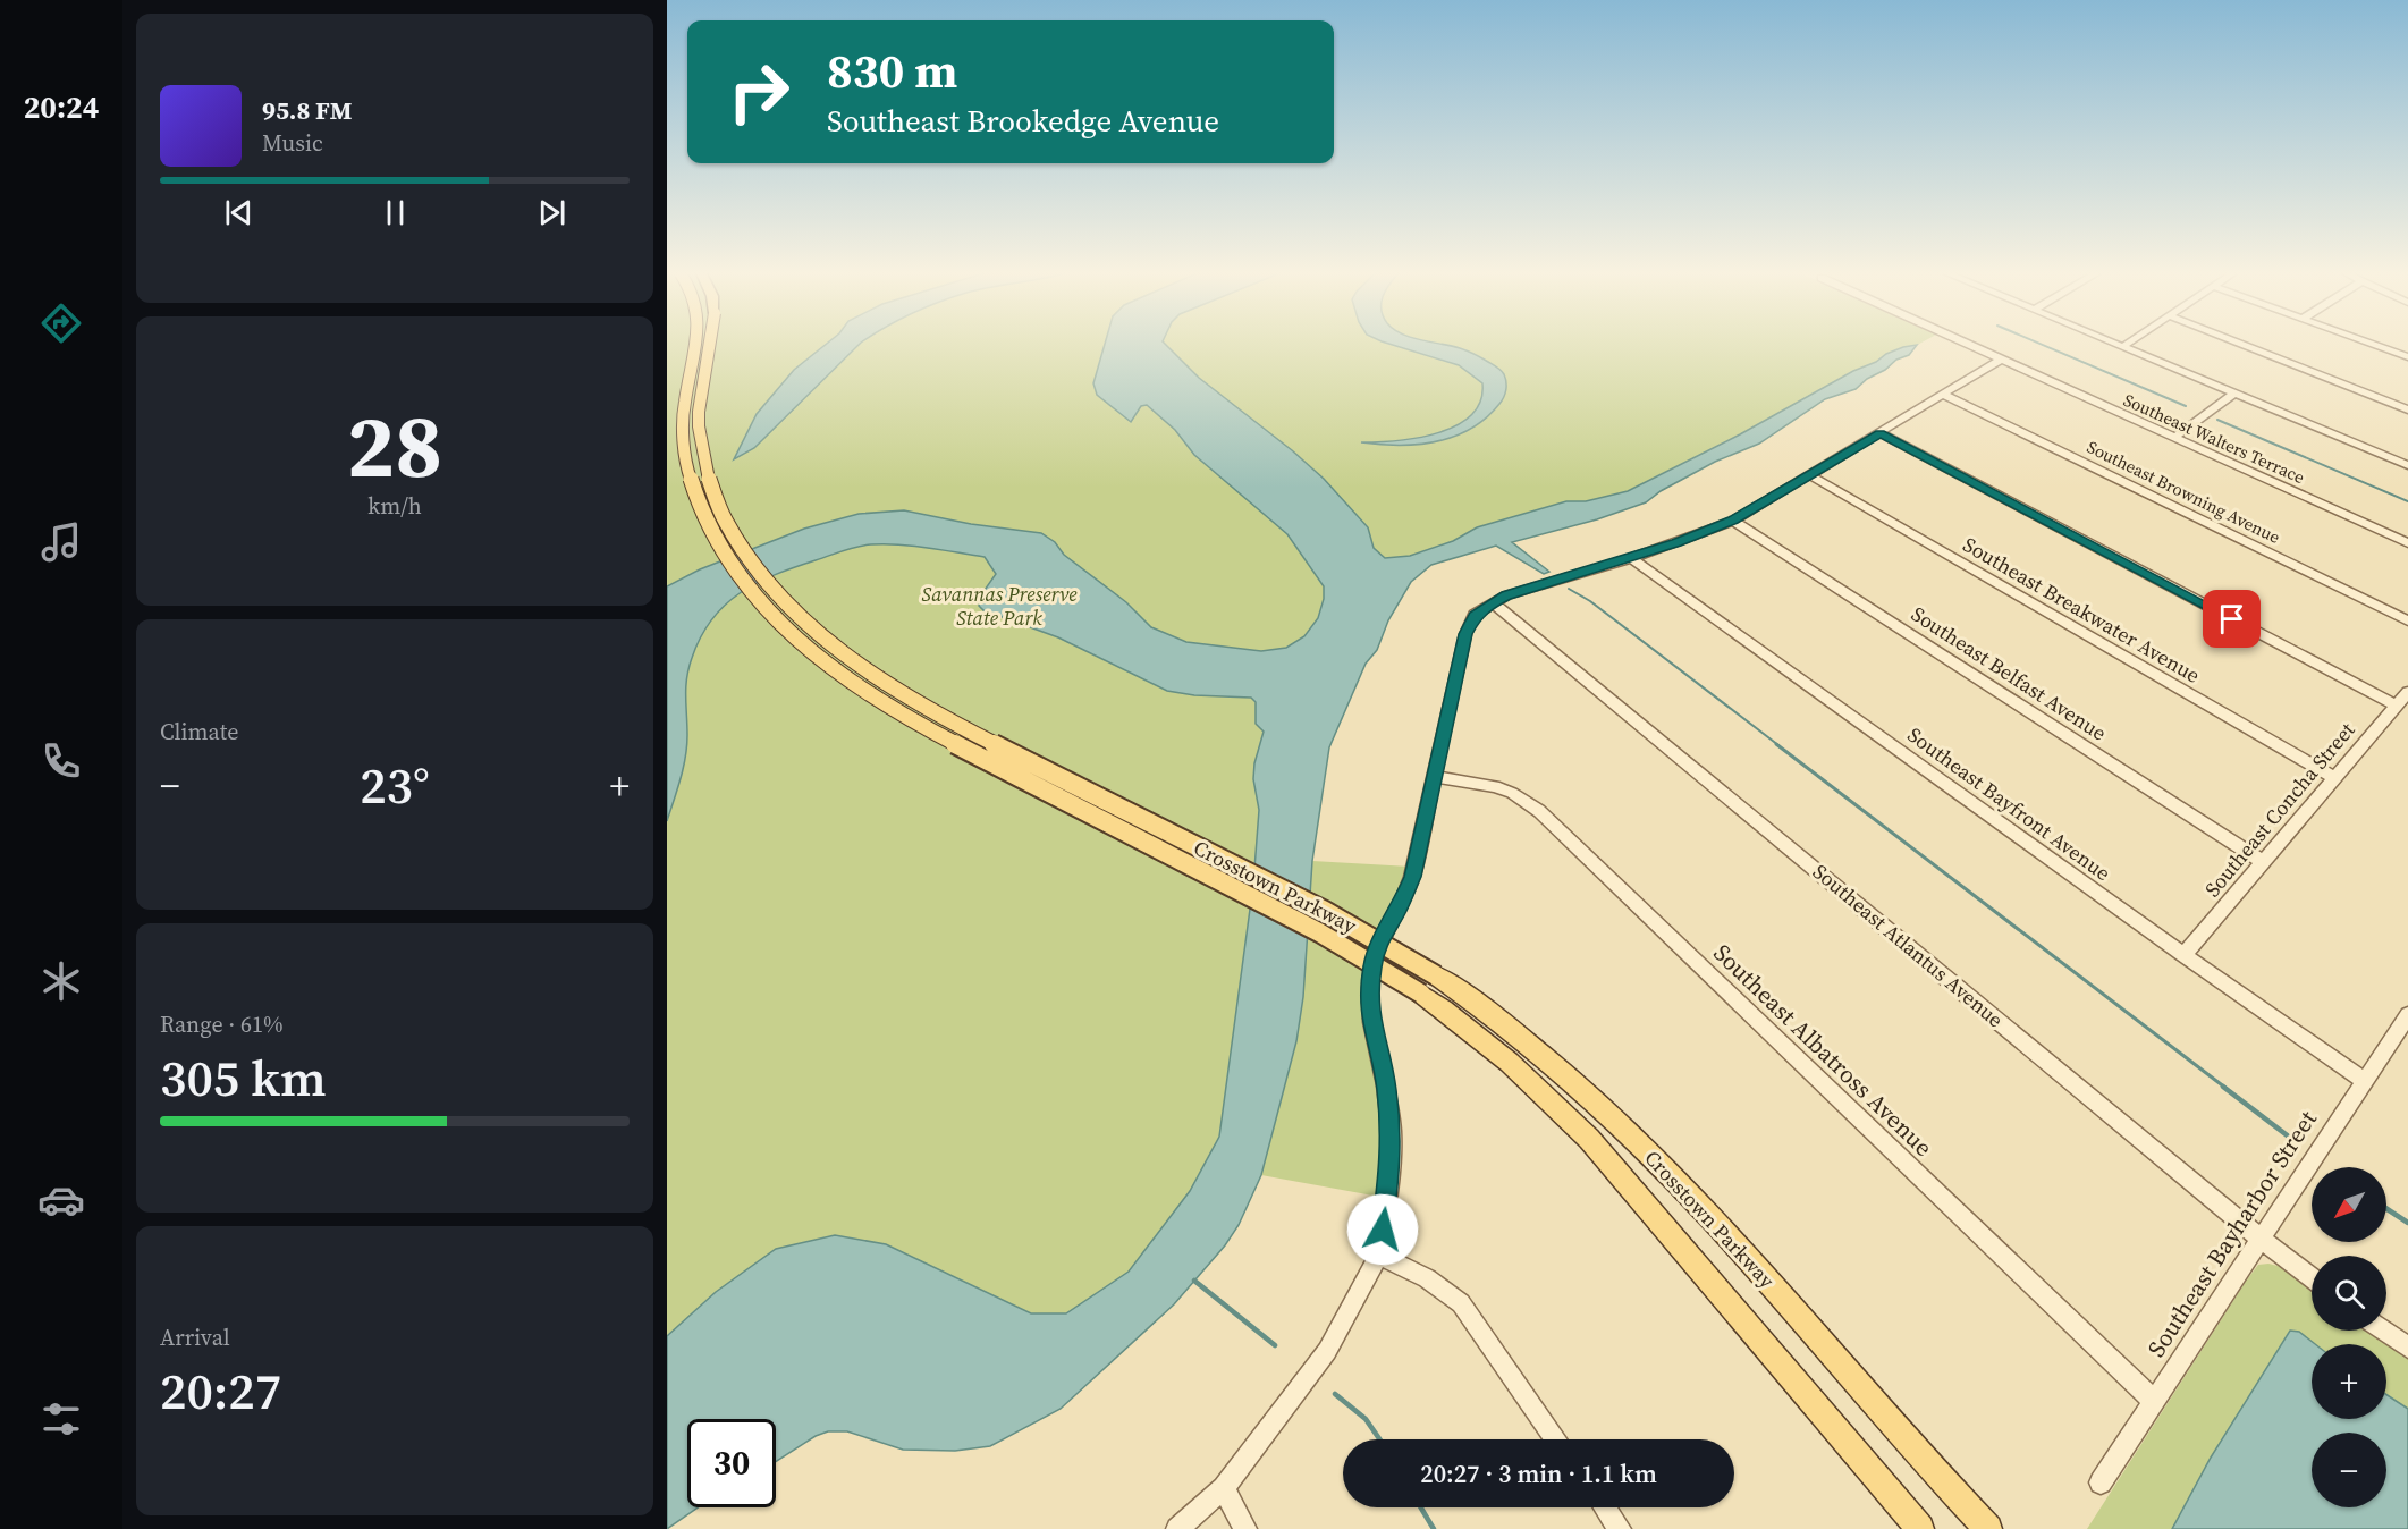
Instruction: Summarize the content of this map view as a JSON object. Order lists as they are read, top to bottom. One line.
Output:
{"streets":{"main road":["Crosstown Parkway"],"street":["Southeast Walters Terrace","Southeast Browning Avenue","Southeast Breakwater Avenue","Southeast Belfast Avenue","Southeast Bayfront Avenue","Southeast Concha Street","Southeast Atlantus Avenue","Southeast Albatross Avenue","Southeast Bayharbor Street"]},"crossings":[["Southeast Breakwater Avenue","Southeast Concha Street"],["Southeast Belfast Avenue","Southeast Concha Street"],["Southeast Bayfront Avenue","Southeast Concha Street"],["Southeast Bayfront Avenue","Southeast Bayharbor Street"],["Southeast Atlantus Avenue","Southeast Bayharbor Street"],["Southeast Albatross Avenue","Southeast Bayharbor Street"]],"parks":["Savannas Preserve State Park"],"north":"bottom left","page":{"tabs":"20:24","turn":["830 m","Southeast Brookedge Avenue"],"song":["95.8 FM","Music"],"tile":[["28","km/h"],"Climate",["Range · 61%","305 km"],["Arrival","20:27"]],"heat":["−","23°","+"],"map_buttons":["+","−"],"limit":"30","trip":"20:27 · 3 min · 1.1 km"}}
